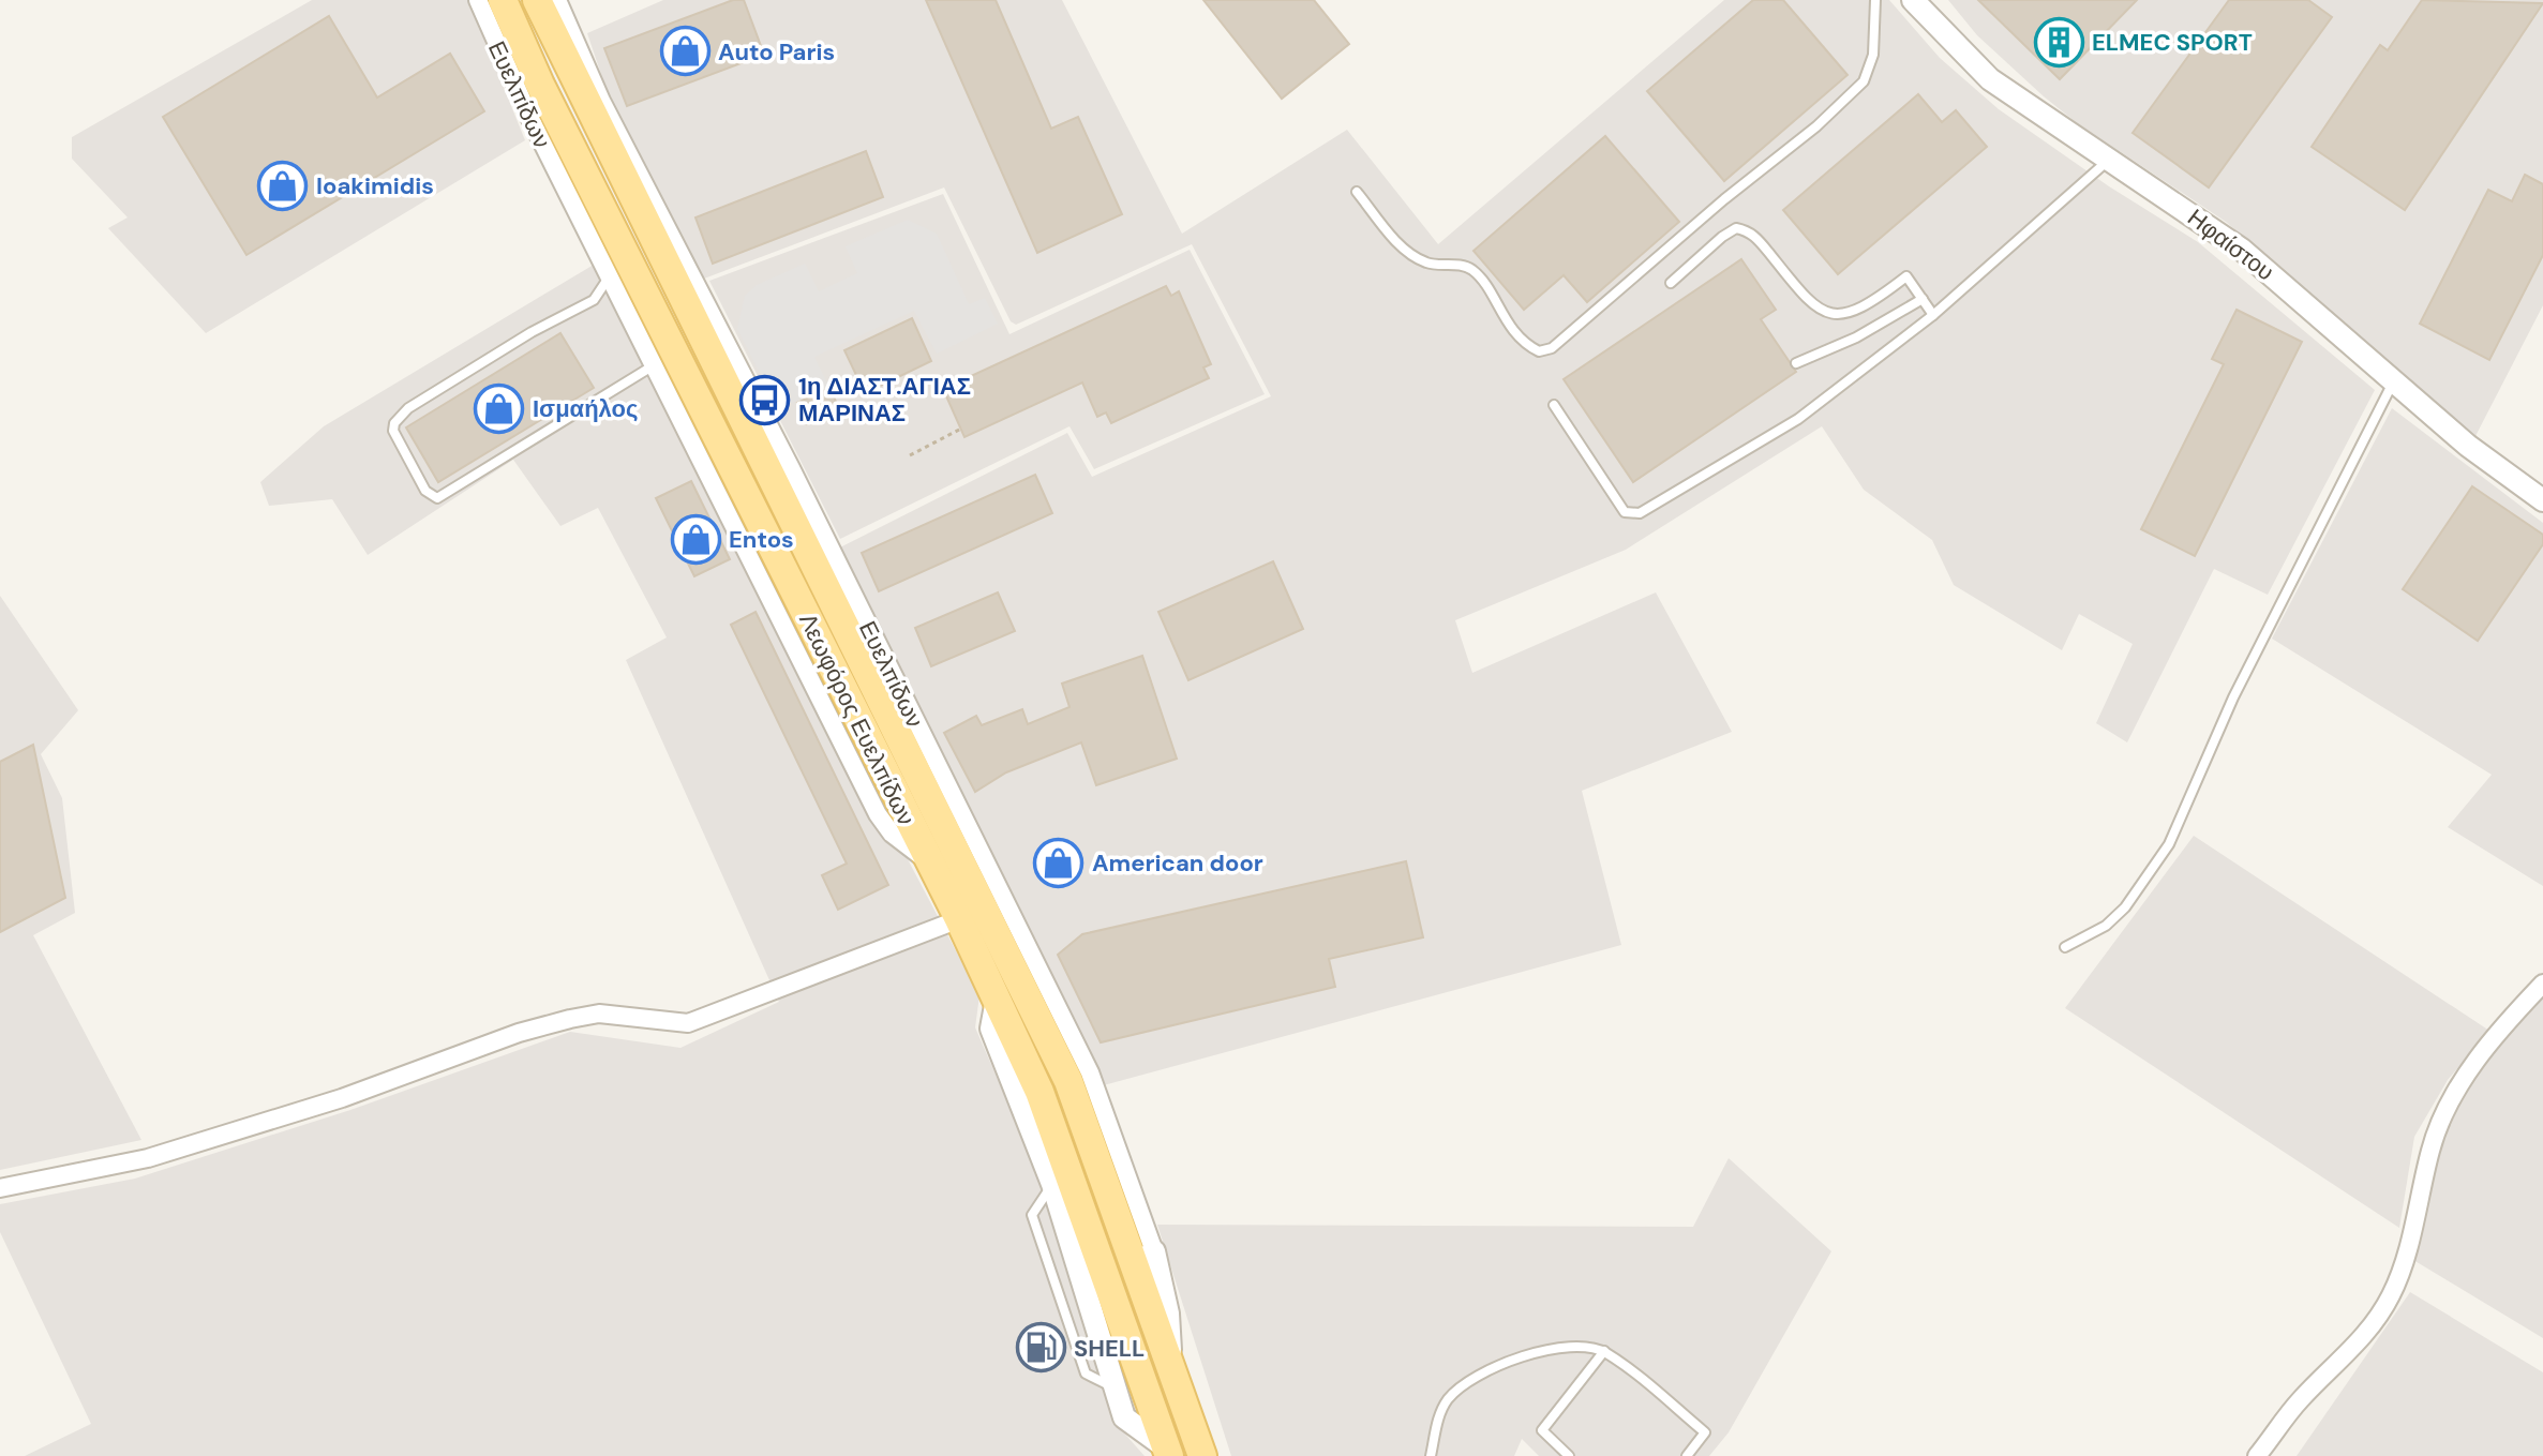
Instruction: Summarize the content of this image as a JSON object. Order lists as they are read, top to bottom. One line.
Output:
{"streets":{"main road":["Λεωφόρος Ευελπίδων"],"street":["Ευελπίδων","Ηφαίστου"]},"crossings":[["Ευελπίδων","Λεωφόρος Ευελπίδων"]],"places":{"building":["ELMEC SPORT"],"shop":["Auto Paris","Ioakimidis","Ισμαήλος","Entos","American door"],"bus stop":["1η ΔΙΑΣΤ.ΑΓΙΑΣ ΜΑΡΙΝΑΣ"],"fuel station":["SHELL"]}}
